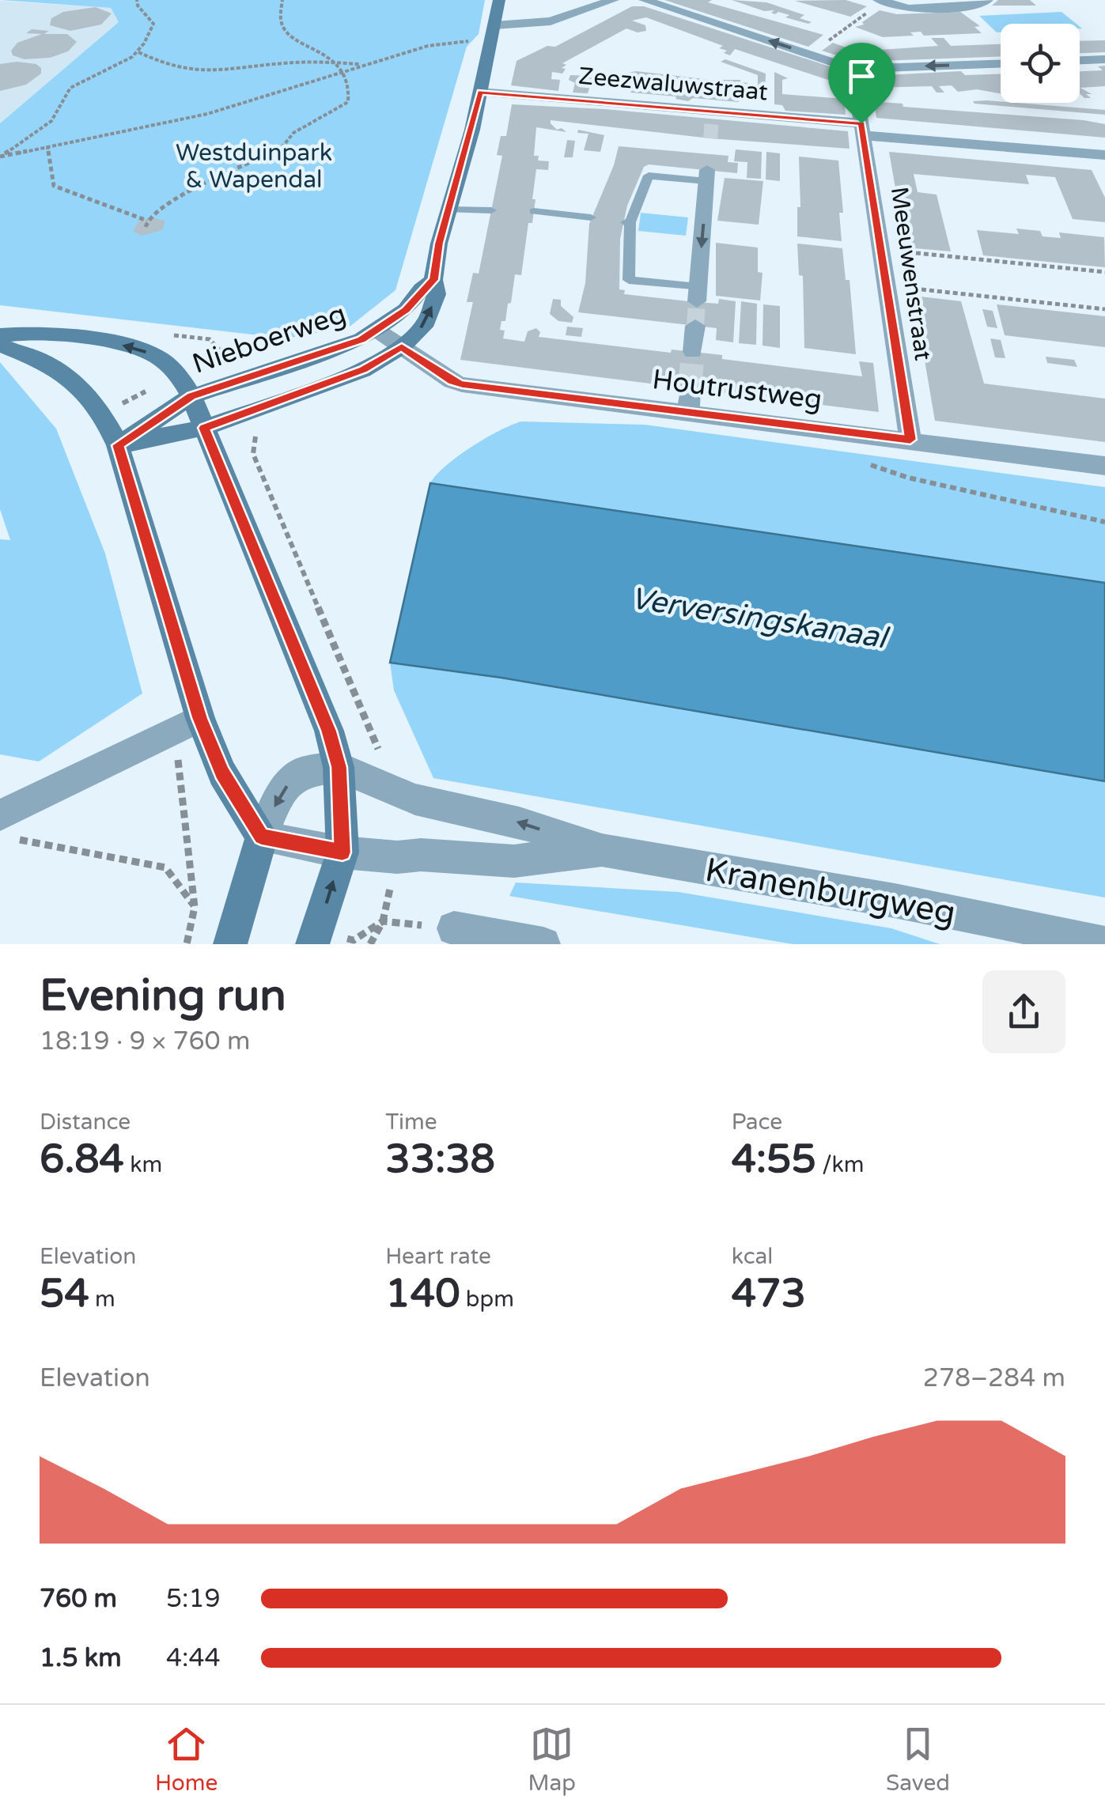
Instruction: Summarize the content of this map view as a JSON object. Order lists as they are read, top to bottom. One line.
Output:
{"streets":{"street":["Zeezwaluwstraat","Meeuwenstraat","Nieboerweg","Houtrustweg","Kranenburgweg"]},"crossings":[["Zeezwaluwstraat","Meeuwenstraat"],["Meeuwenstraat","Houtrustweg"],["Nieboerweg","Houtrustweg"]],"water":["Verversingskanaal"],"parks":["Westduinpark & Wapendal"],"page":{"heading":["Evening run","18:19 · 9 × 760 m"],"stats":[["Distance","6.84 km"],["Time","33:38"],["Pace","4:55 /km"],["Elevation","54 m"],["Heart rate","140 bpm"],["kcal","473"]],"chart":["Elevation","278–284 m"],"list":[{"name":"760 m","note":"5:19"},{"name":"1.5 km","note":"4:44"}],"tabs":["Home","Map","Saved"]}}
